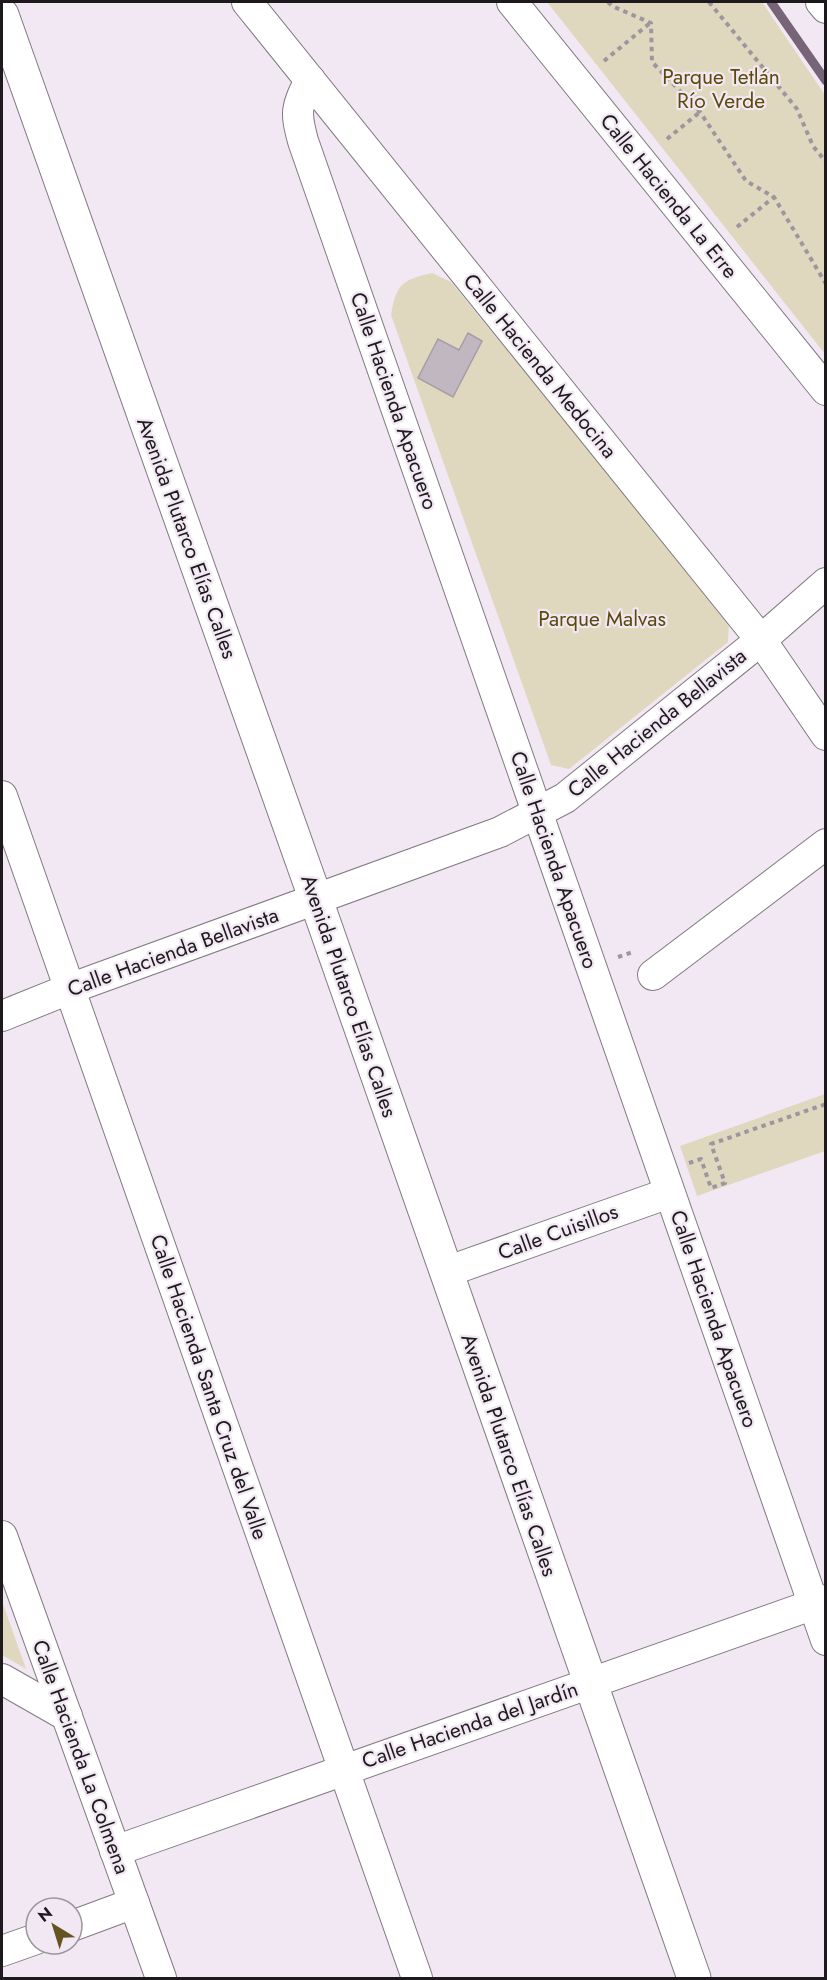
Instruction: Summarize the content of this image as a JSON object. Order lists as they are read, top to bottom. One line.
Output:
{"streets":{"street":["Calle Hacienda La Erre","Calle Hacienda Medocina","Calle Hacienda Apacuero","Avenida Plutarco Elías Calles","Calle Hacienda Bellavista","Calle Cuisillos","Calle Hacienda Santa Cruz del Valle","Calle Hacienda del Jardín","Calle Hacienda La Colmena"]},"crossings":[["Calle Hacienda Medocina","Calle Hacienda Apacuero"],["Calle Hacienda Medocina","Calle Hacienda Bellavista"],["Calle Hacienda Apacuero","Calle Hacienda Bellavista"],["Calle Hacienda Apacuero","Calle Cuisillos"],["Calle Hacienda Apacuero","Calle Hacienda del Jardín"],["Avenida Plutarco Elías Calles","Calle Hacienda Bellavista"],["Avenida Plutarco Elías Calles","Calle Cuisillos"],["Avenida Plutarco Elías Calles","Calle Hacienda del Jardín"],["Calle Hacienda Bellavista","Calle Hacienda Santa Cruz del Valle"],["Calle Hacienda Santa Cruz del Valle","Calle Hacienda del Jardín"],["Calle Hacienda del Jardín","Calle Hacienda La Colmena"]],"parks":["Parque Tetlán Río Verde","Parque Malvas"],"north":"top left"}
